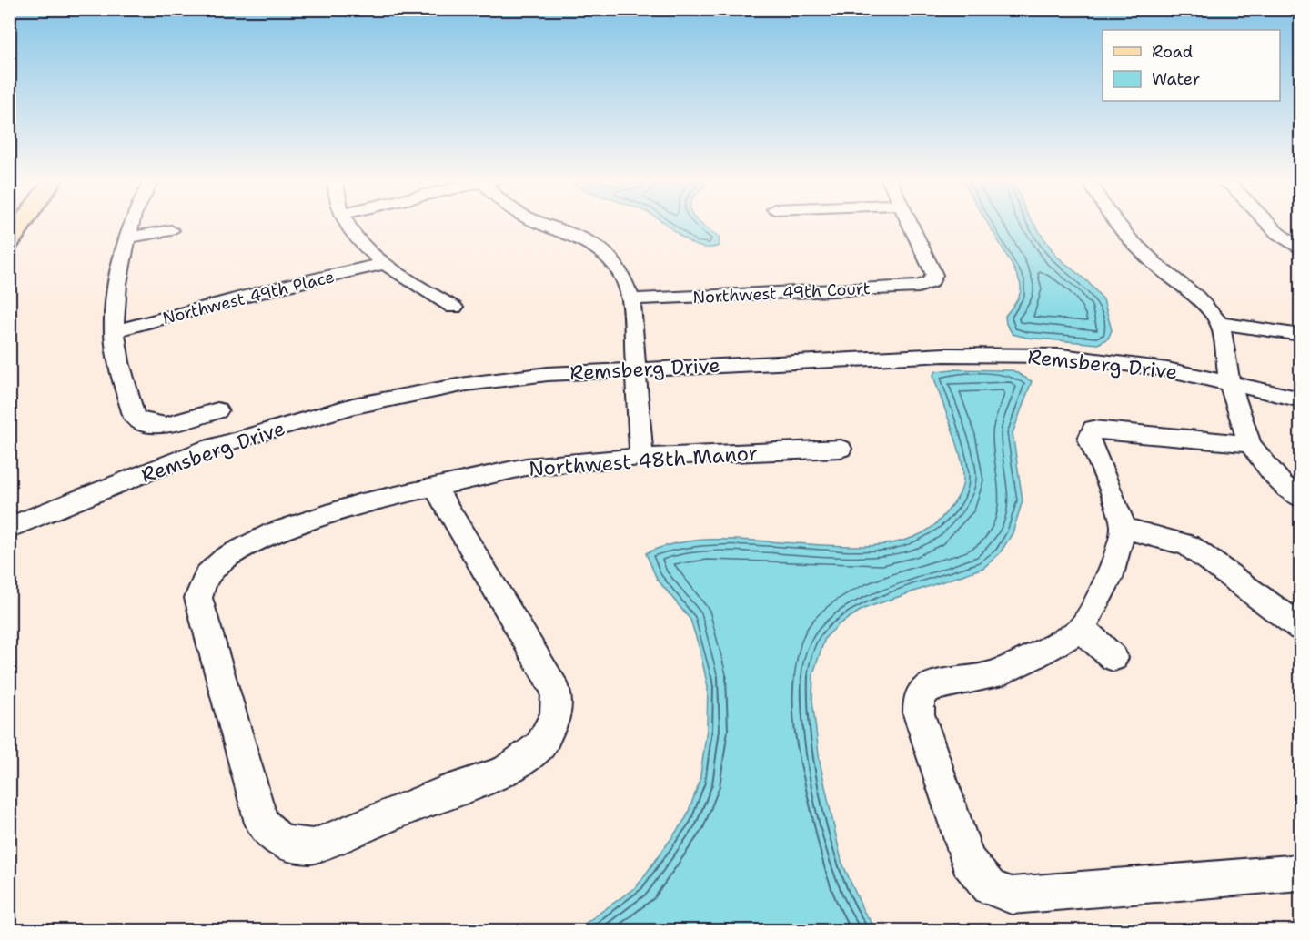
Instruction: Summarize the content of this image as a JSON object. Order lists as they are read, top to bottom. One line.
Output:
{"streets":{"street":["Northwest 49th Court","Northwest 49th Place","Remsberg Drive","Northwest 48th Manor"]},"legend":["Road","Water"]}
